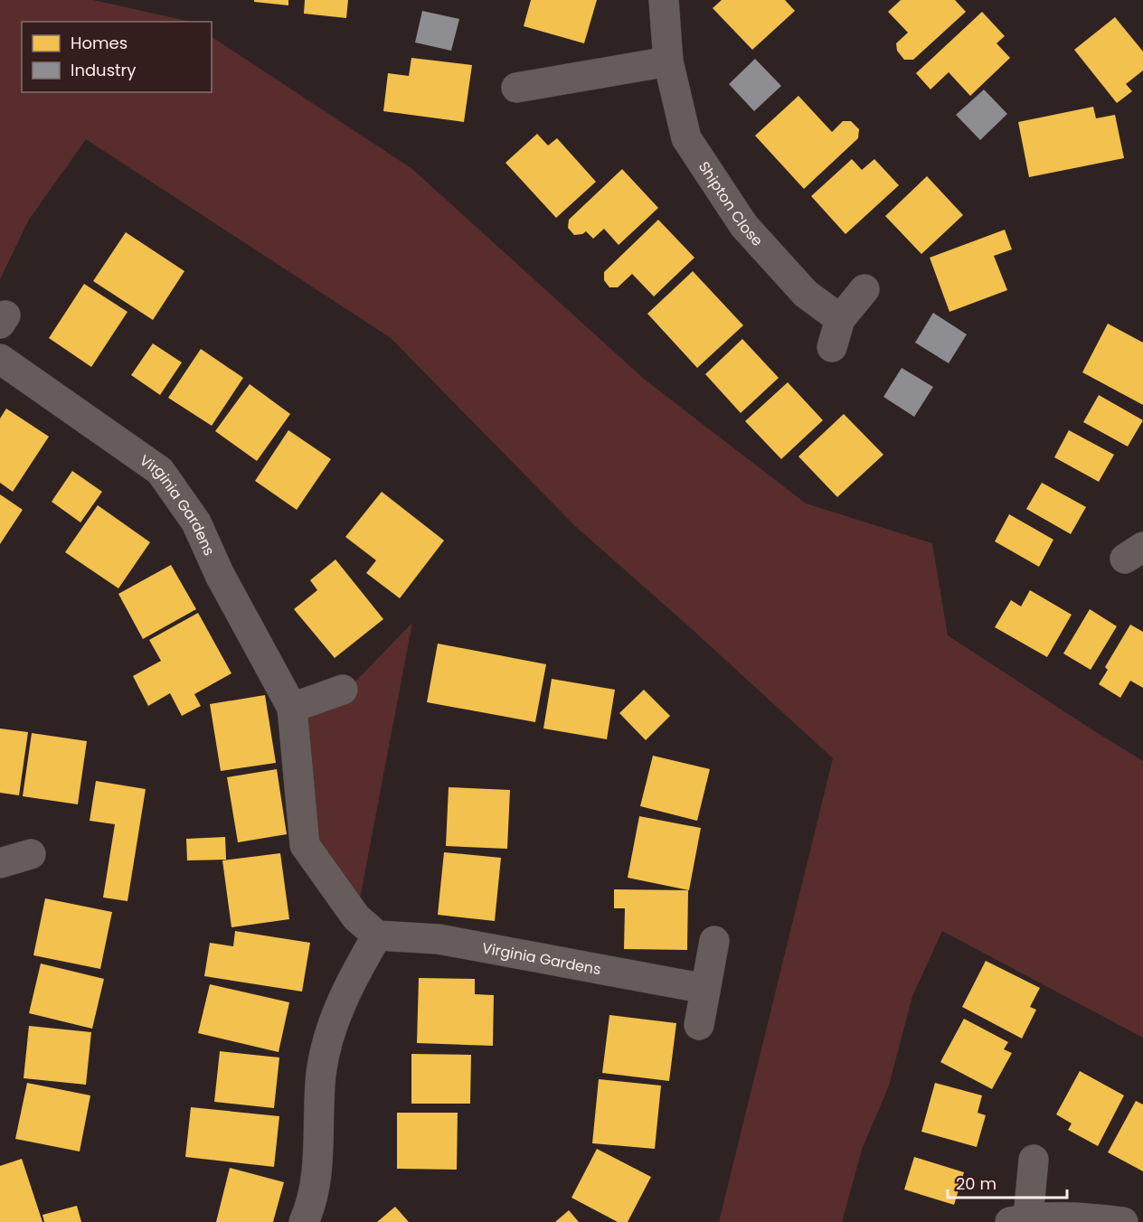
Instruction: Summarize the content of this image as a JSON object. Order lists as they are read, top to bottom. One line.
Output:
{"streets":{"street":["Shipton Close","Virginia Gardens"]},"legend":["Homes","Industry"],"scale_bar":"20 m"}
